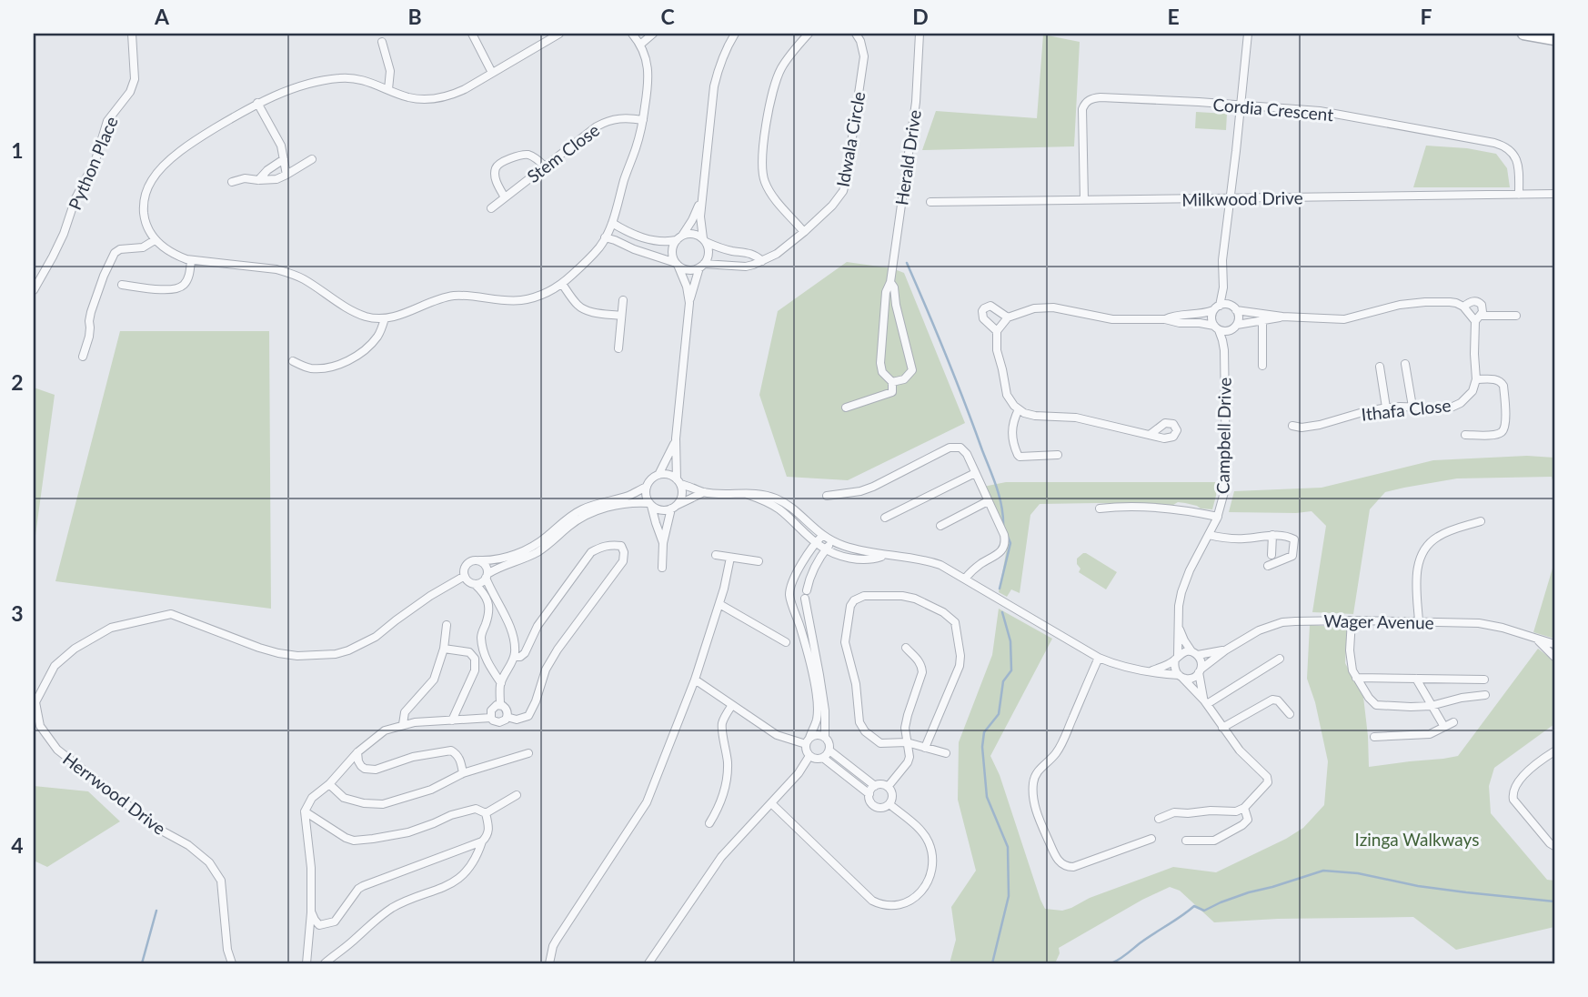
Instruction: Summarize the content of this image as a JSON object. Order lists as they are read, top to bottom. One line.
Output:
{"streets":{"street":["Cordia Crescent","Idwala Circle","Stem Close","Herald Drive","Python Place","Milkwood Drive","Ithafa Close","Campbell Drive","Wager Avenue","Herrwood Drive"]},"crossings":[["Cordia Crescent","Milkwood Drive"]],"parks":["Izinga Walkways"],"grid":{"columns":["A","B","C","D","E","F"],"rows":["1","2","3","4"]}}
